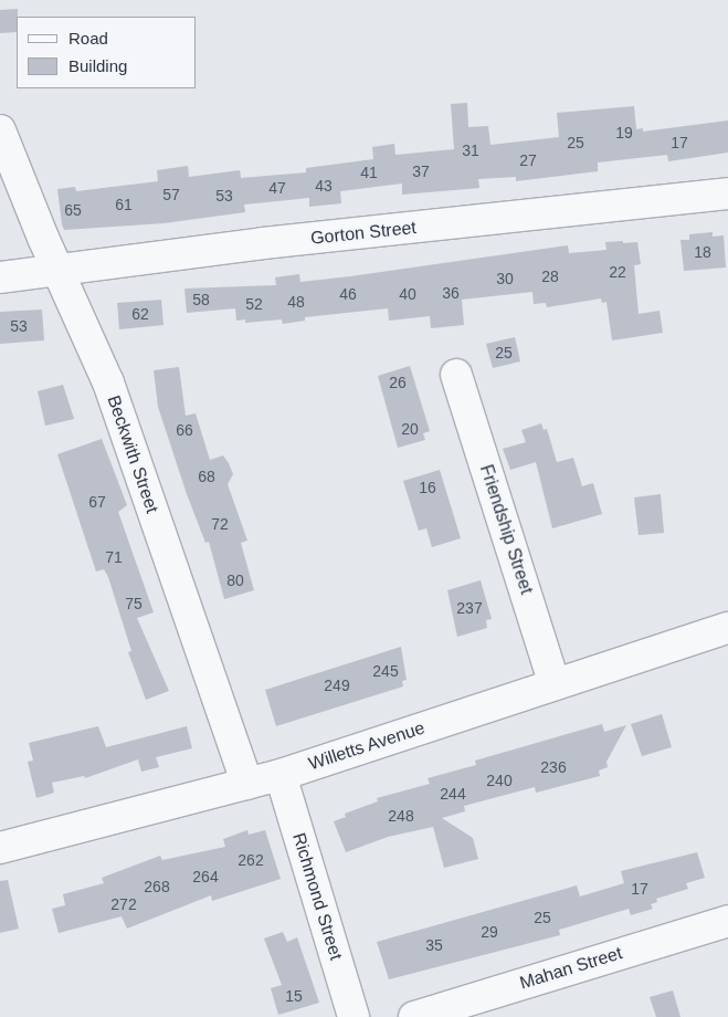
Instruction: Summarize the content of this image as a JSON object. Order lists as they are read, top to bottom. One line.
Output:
{"streets":{"street":["Gorton Street","Beckwith Street","Friendship Street","Willetts Avenue","Richmond Street","Mahan Street"]},"crossings":[["Gorton Street","Beckwith Street"],["Beckwith Street","Willetts Avenue"],["Friendship Street","Willetts Avenue"],["Willetts Avenue","Richmond Street"]],"house_numbers":["19","25","17","31","27","37","41","43","47","57","53","61","65","18","22","28","30","36","46","40","58","48","52","62","53","25","26","20","66","68","16","67","72","71","80","75","237","245","249","236","240","244","248","262","264","268","17","272","25","29","35","15"],"legend":["Road","Building"]}
